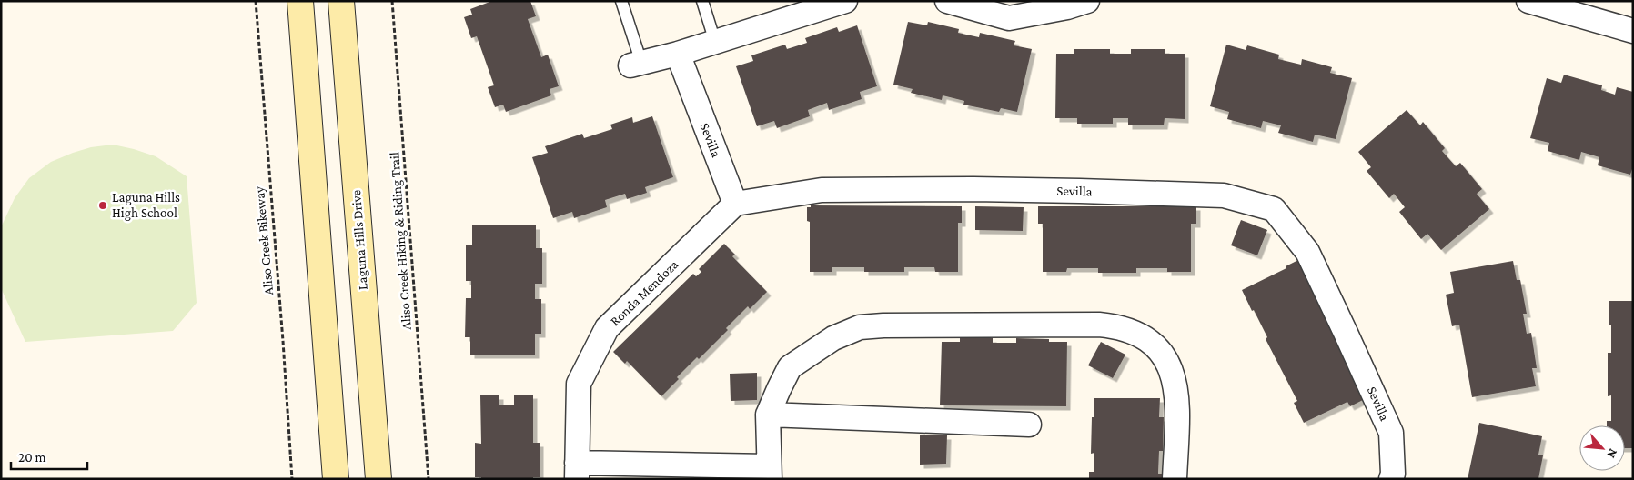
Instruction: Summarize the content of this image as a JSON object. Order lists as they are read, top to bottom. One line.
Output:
{"streets":{"main road":["Laguna Hills Drive"],"street":["Sevilla","Ronda Mendoza"],"path":["Aliso Creek Bikeway","Aliso Creek Hiking & Riding Trail"]},"crossings":[["Sevilla","Ronda Mendoza"]],"places":["Laguna Hills High School"],"scale_bar":"20 m","north":"bottom right"}
